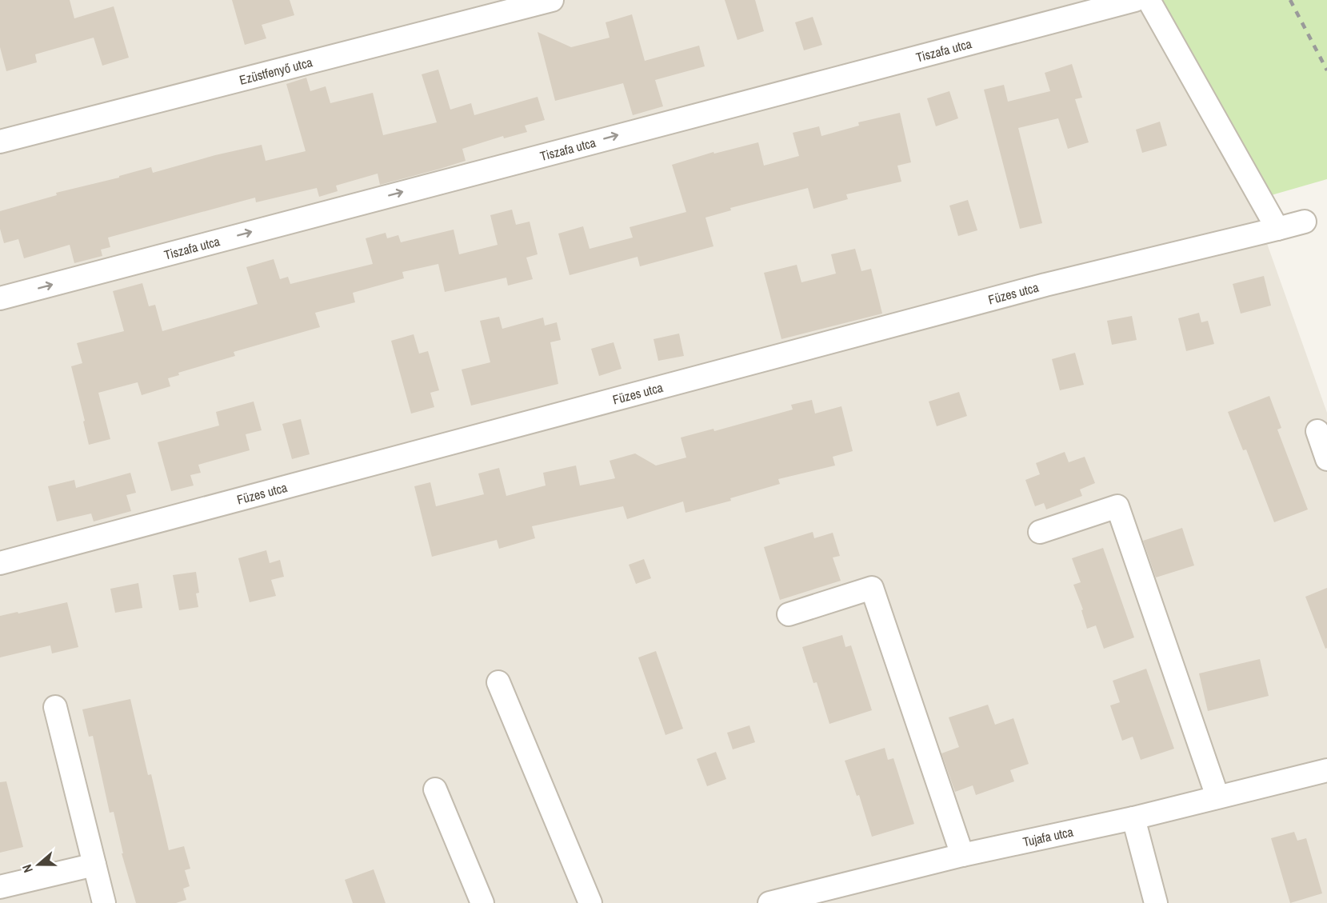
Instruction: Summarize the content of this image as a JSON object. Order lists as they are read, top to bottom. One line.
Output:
{"streets":{"street":["Tiszafa utca","Ezüstfenyő utca","Füzes utca","Tujafa utca"]},"one_way":["Tiszafa utca"],"north":"left"}
